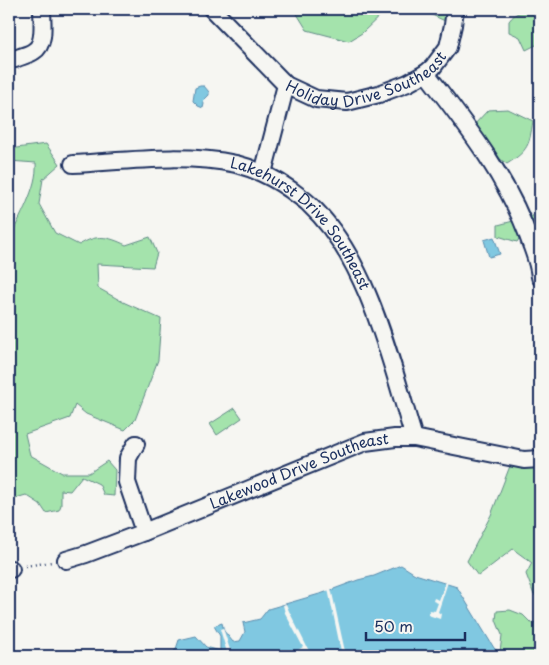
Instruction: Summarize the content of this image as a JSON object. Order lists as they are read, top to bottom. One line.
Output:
{"streets":{"street":["Holiday Drive Southeast","Lakehurst Drive Southeast","Lakewood Drive Southeast"]},"crossings":[["Lakehurst Drive Southeast","Lakewood Drive Southeast"]],"scale_bar":"50 m"}
